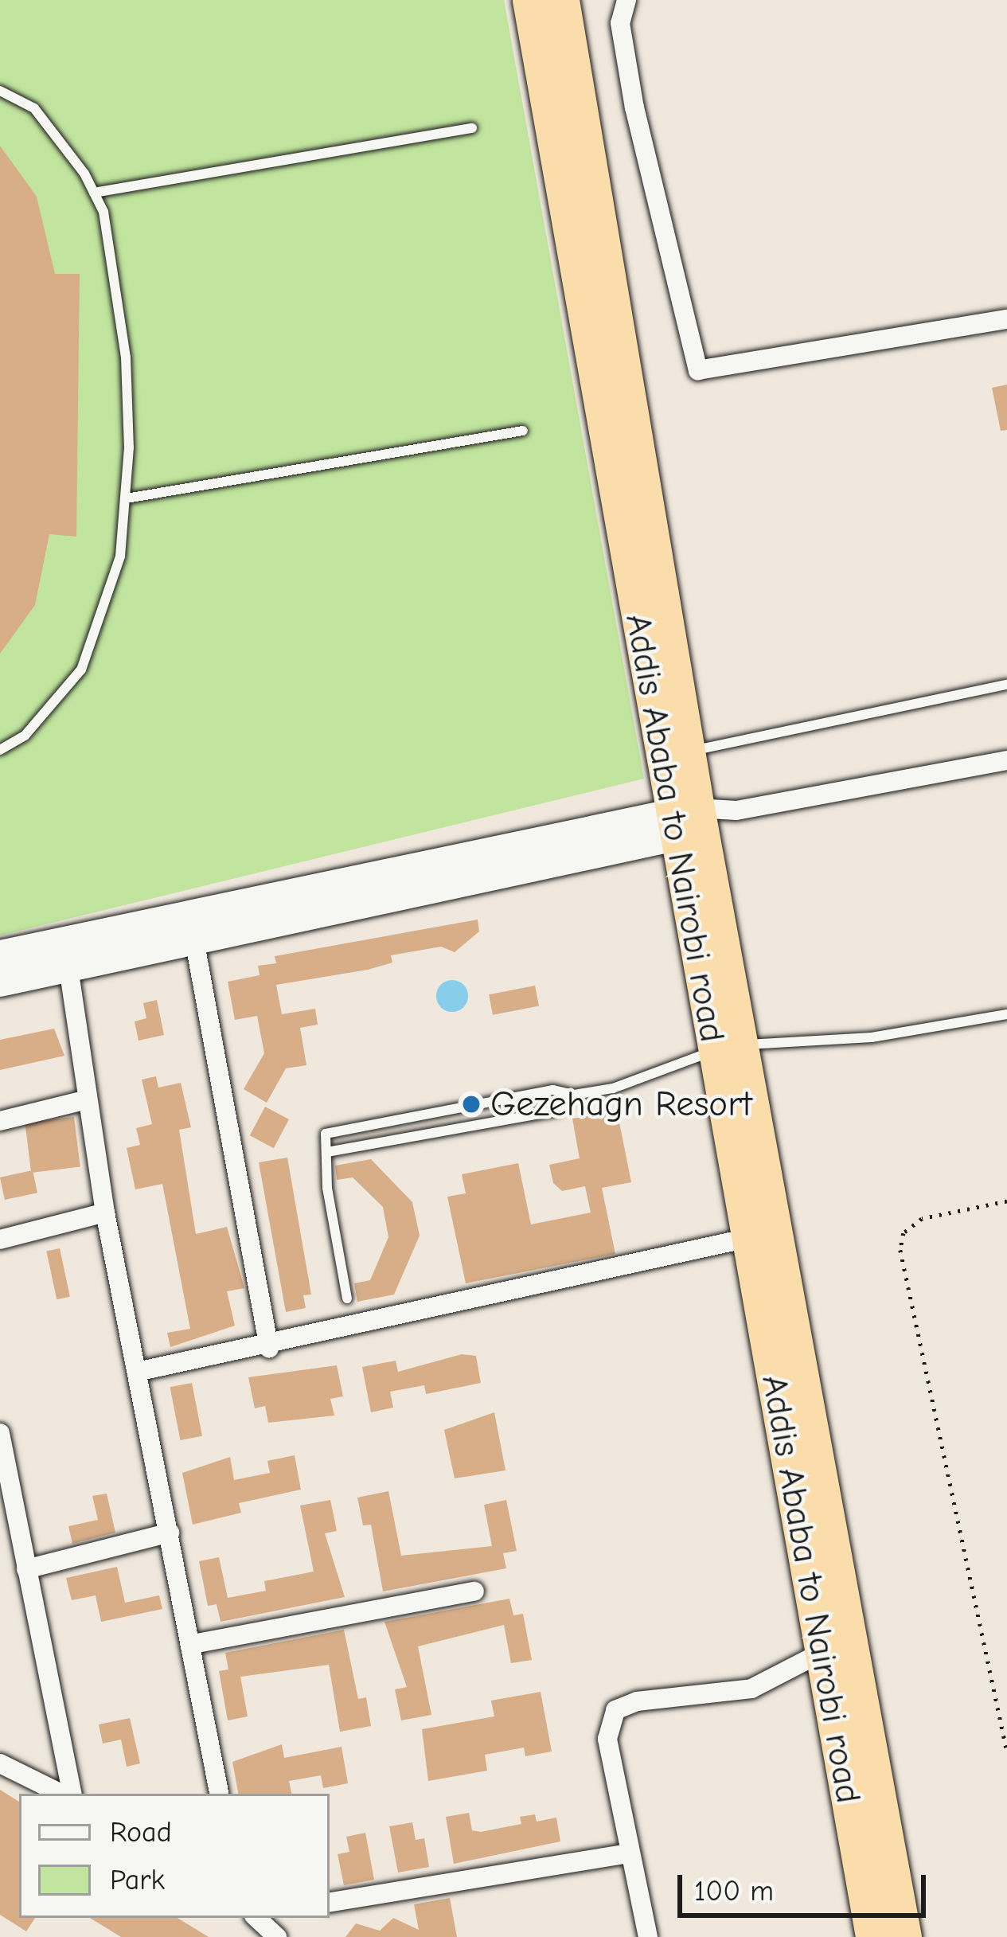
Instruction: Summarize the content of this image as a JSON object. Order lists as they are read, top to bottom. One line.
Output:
{"streets":{"highway":["Addis Ababa to Nairobi road"]},"places":["Gezehagn Resort"],"legend":["Road","Park"],"scale_bar":"100 m"}
